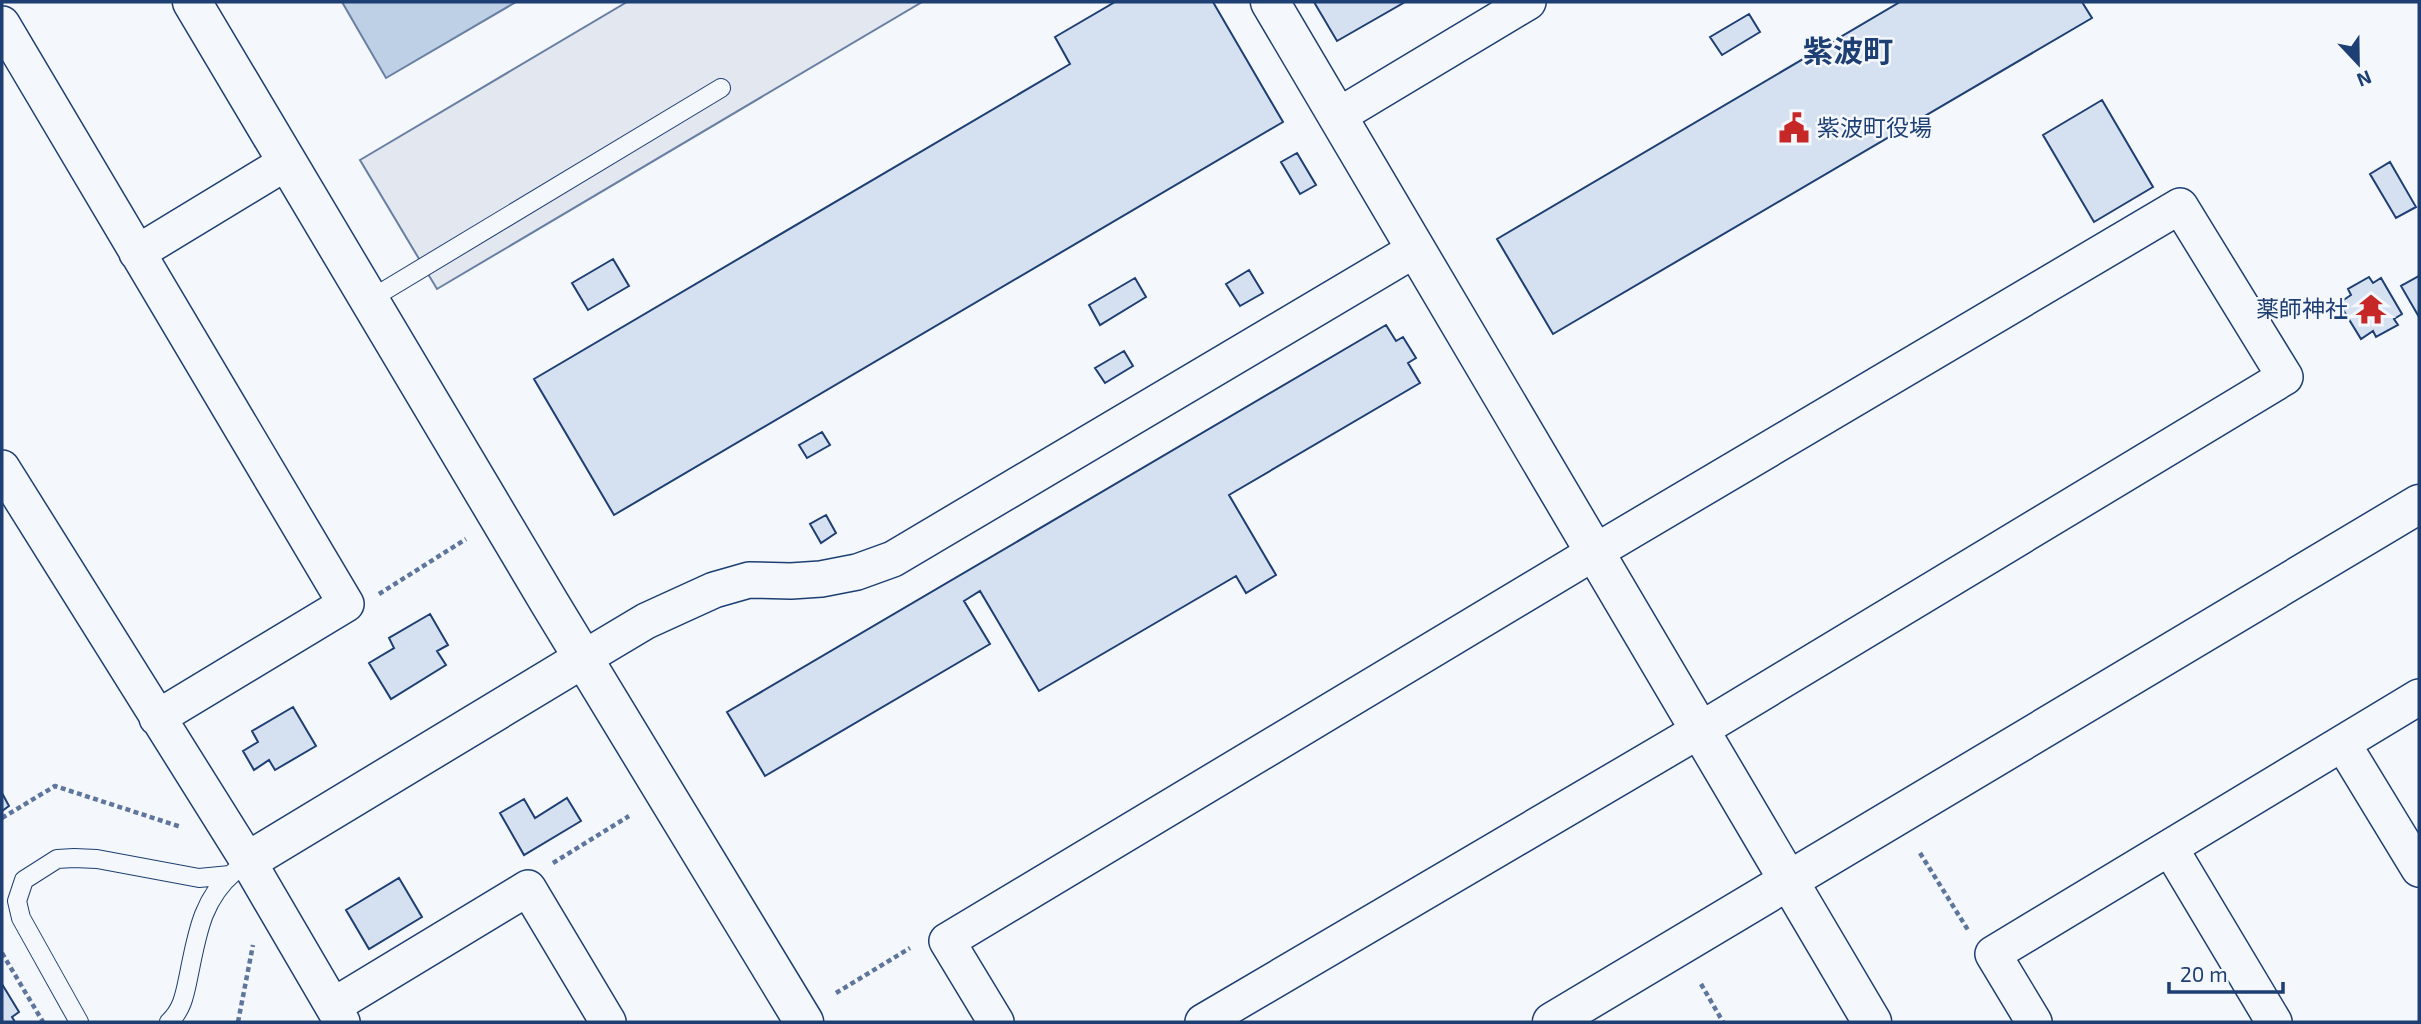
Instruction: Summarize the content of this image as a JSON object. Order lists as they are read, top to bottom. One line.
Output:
{"districts":["紫波町"],"places":{"public building":["紫波町役場"],"temple":["薬師神社"]},"scale_bar":"20 m","north":"bottom"}
